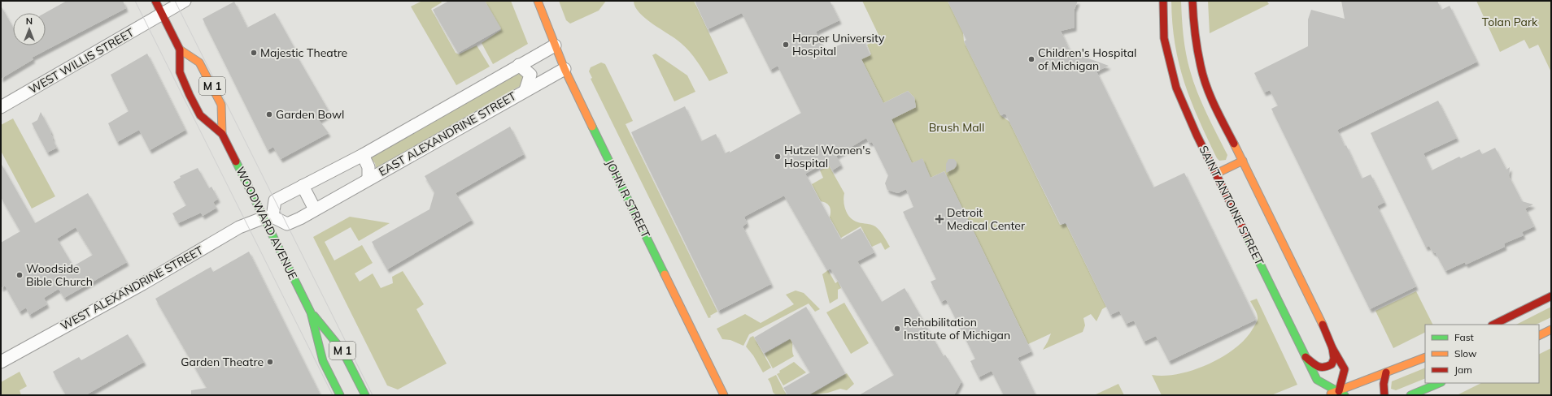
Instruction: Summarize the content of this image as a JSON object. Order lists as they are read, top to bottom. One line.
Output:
{"streets":{"street":["WEST WILLIS STREET","M 1","EAST ALEXANDRINE STREET","JOHN R STREET","SAINT ANTOINE STREET","WOODWARD AVENUE","WEST ALEXANDRINE STREET"]},"crossings":[["WEST WILLIS STREET","WOODWARD AVENUE"],["EAST ALEXANDRINE STREET","JOHN R STREET"],["EAST ALEXANDRINE STREET","WOODWARD AVENUE"],["EAST ALEXANDRINE STREET","WEST ALEXANDRINE STREET"],["WOODWARD AVENUE","WEST ALEXANDRINE STREET"]],"parks":["Tolan Park","Brush Mall"],"places":{"other":["Harper University Hospital","Majestic Theatre","Children's Hospital of Michigan","Garden Bowl","Hutzel Women's Hospital","Woodside Bible Church","Rehabilitation Institute of Michigan","Garden Theatre"],"health":["Detroit Medical Center"]},"legend":["Fast","Slow","Jam"],"north":"top"}
